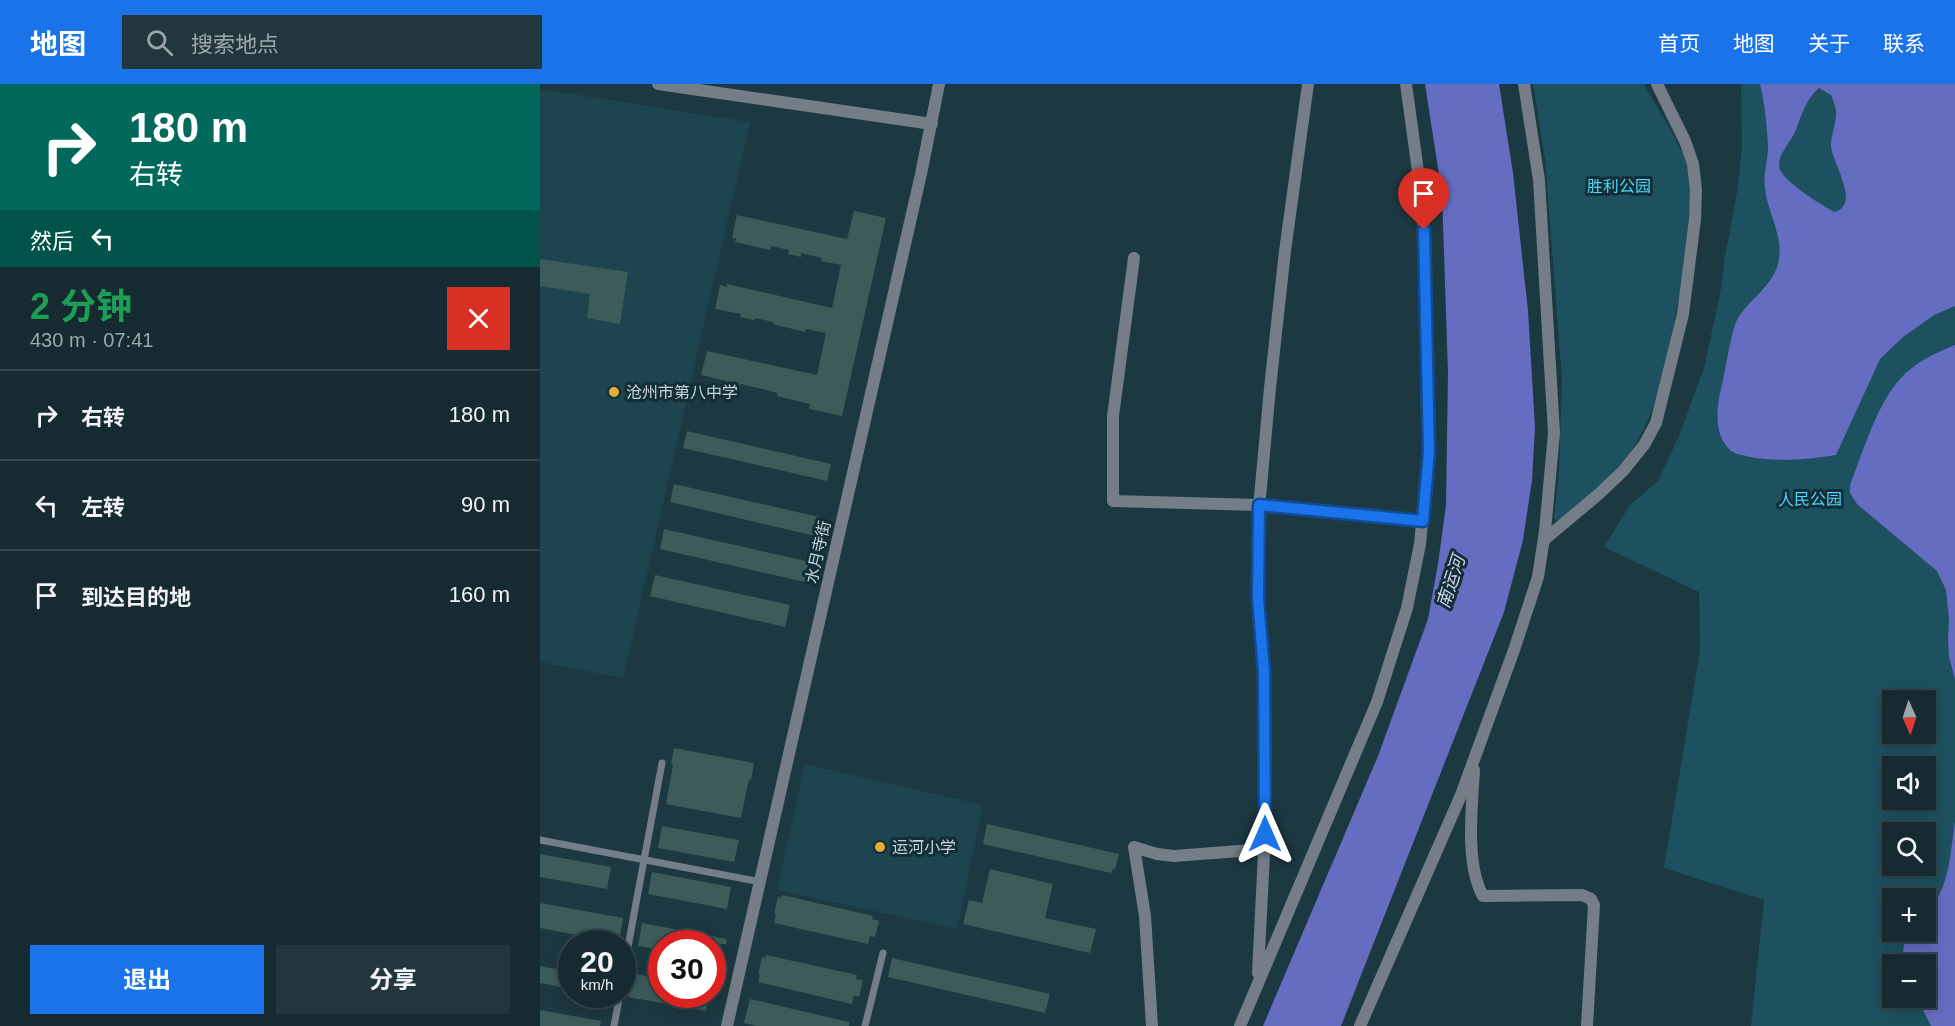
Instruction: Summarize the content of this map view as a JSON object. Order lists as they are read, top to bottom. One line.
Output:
{"streets":{"street":["水月寺街"]},"water":["南运河"],"parks":["胜利公园","人民公园"],"places":["沧州市第八中学","运河小学"],"north":"bottom","page":{"header":"地图","search":"搜索地点","nav":["首页","地图","关于","联系"],"turn":["180 m","右转"],"then":"然后","heading":["2 分钟","430 m · 07:41"],"list":[{"name":"右转","value":"180 m"},{"name":"左转","value":"90 m"},{"name":"到达目的地","value":"160 m"}],"map_buttons":["+","−"],"speed":"20 km/h","limit":"30","buttons":["退出","分享"]}}
